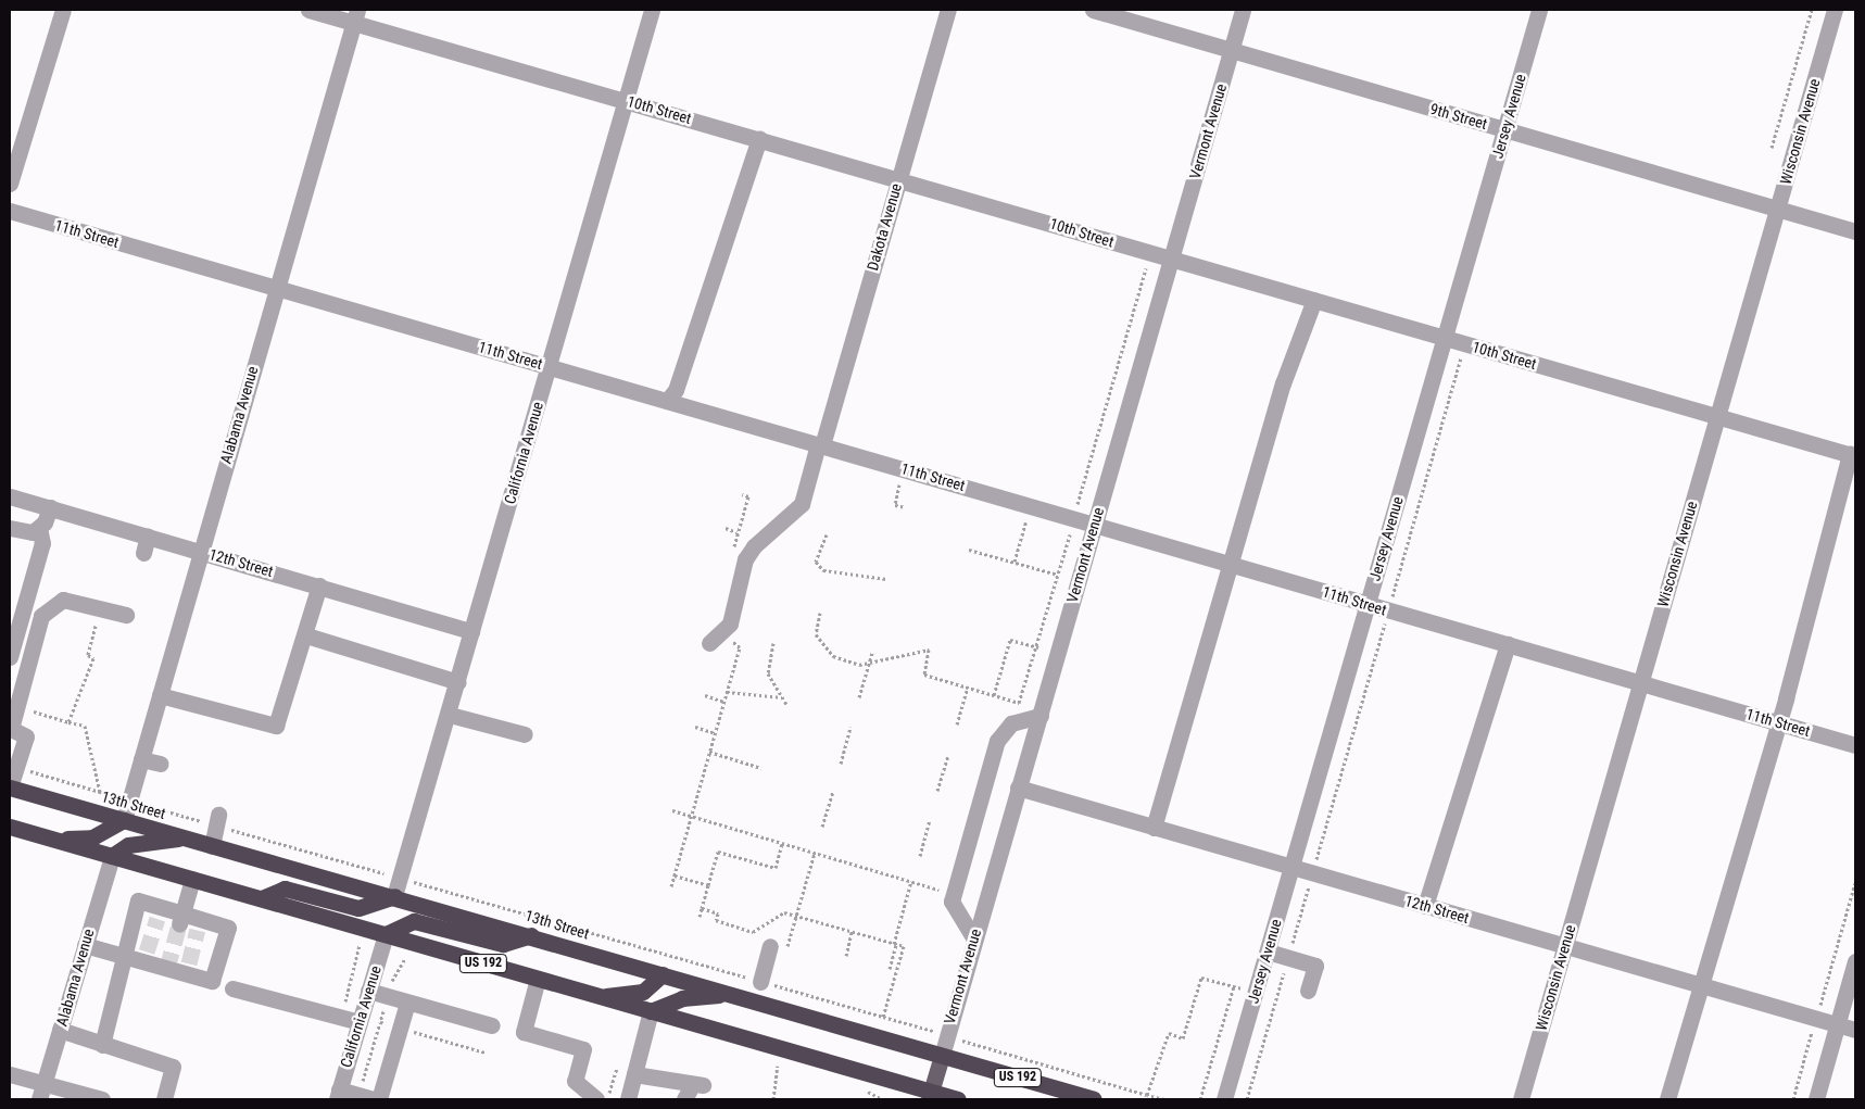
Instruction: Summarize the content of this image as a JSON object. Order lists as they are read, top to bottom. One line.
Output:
{"streets":{"highway":["13th Street","US 192"],"main road":["Vermont Avenue"],"street":["10th Street","9th Street","Jersey Avenue","Wisconsin Avenue","Dakota Avenue","11th Street","Alabama Avenue","California Avenue","12th Street"]},"crossings":[["10th Street","Jersey Avenue"],["10th Street","Vermont Avenue"],["10th Street","Wisconsin Avenue"],["10th Street","Dakota Avenue"],["10th Street","Alabama Avenue"],["10th Street","California Avenue"],["9th Street","Jersey Avenue"],["9th Street","Vermont Avenue"],["9th Street","Wisconsin Avenue"],["Jersey Avenue","11th Street"],["Jersey Avenue","12th Street"],["Vermont Avenue","11th Street"],["Vermont Avenue","12th Street"],["Vermont Avenue","13th Street"],["Vermont Avenue","US 192"],["Wisconsin Avenue","11th Street"],["Wisconsin Avenue","12th Street"],["Dakota Avenue","11th Street"],["11th Street","Alabama Avenue"],["11th Street","California Avenue"],["Alabama Avenue","12th Street"],["Alabama Avenue","13th Street"],["Alabama Avenue","US 192"],["California Avenue","12th Street"],["California Avenue","13th Street"],["California Avenue","US 192"]]}
